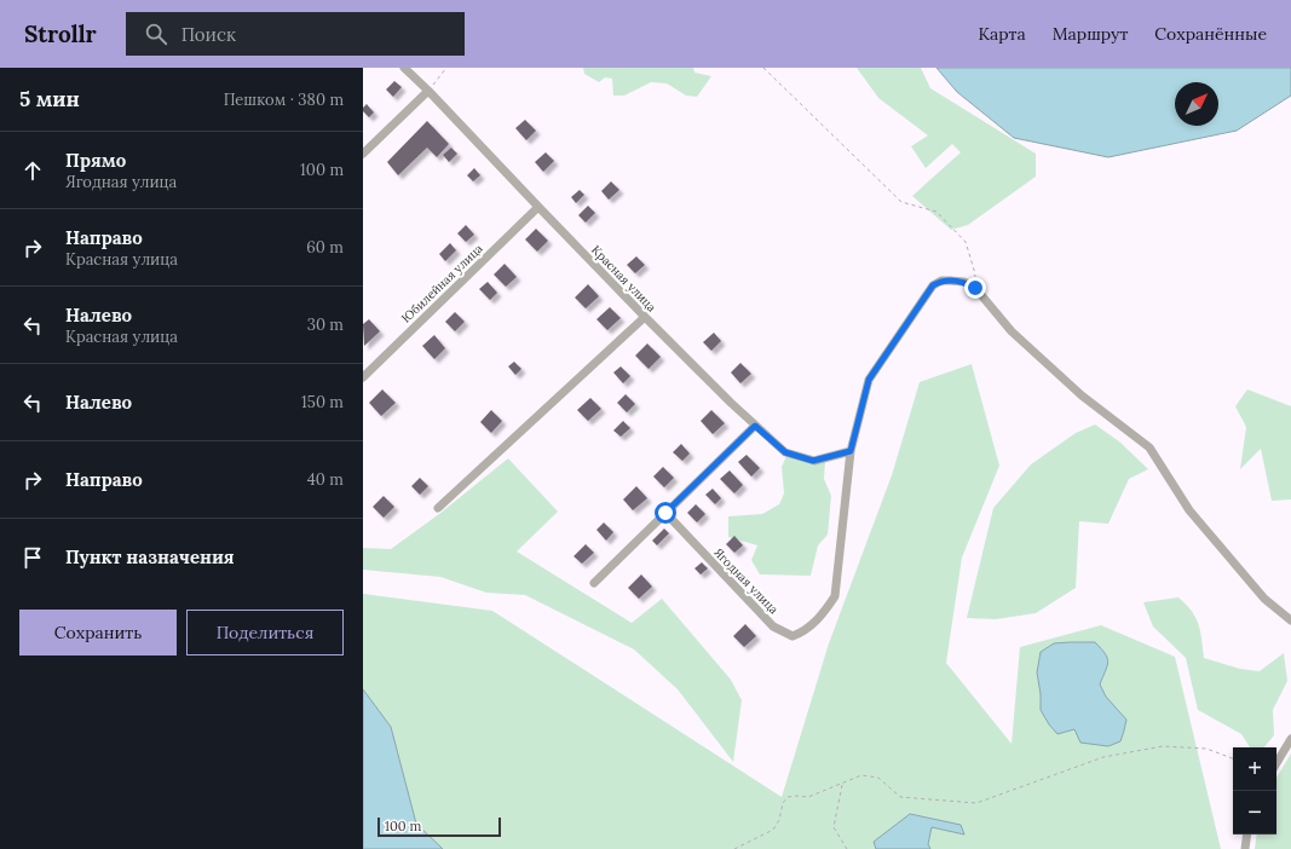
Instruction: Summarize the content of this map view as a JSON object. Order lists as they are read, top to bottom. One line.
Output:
{"streets":{"street":["Красная улица","Юбилейная улица","Ягодная улица"]},"crossings":[["Красная улица","Юбилейная улица"],["Красная улица","Ягодная улица"]],"scale_bar":"100 m","north":"top right","page":{"header":"Strollr","search":"Поиск","nav":["Карта","Маршрут","Сохранённые"],"heading":["5 мин","Пешком · 380 m"],"list":[["Прямо","Ягодная улица","100 m"],["Направо","Красная улица","60 m"],["Налево","Красная улица","30 m"],["Налево","150 m"],["Направо","40 m"],"Пункт назначения"],"buttons":["Сохранить","Поделиться"],"map_buttons":["+","−"],"scale":"100 m"}}
